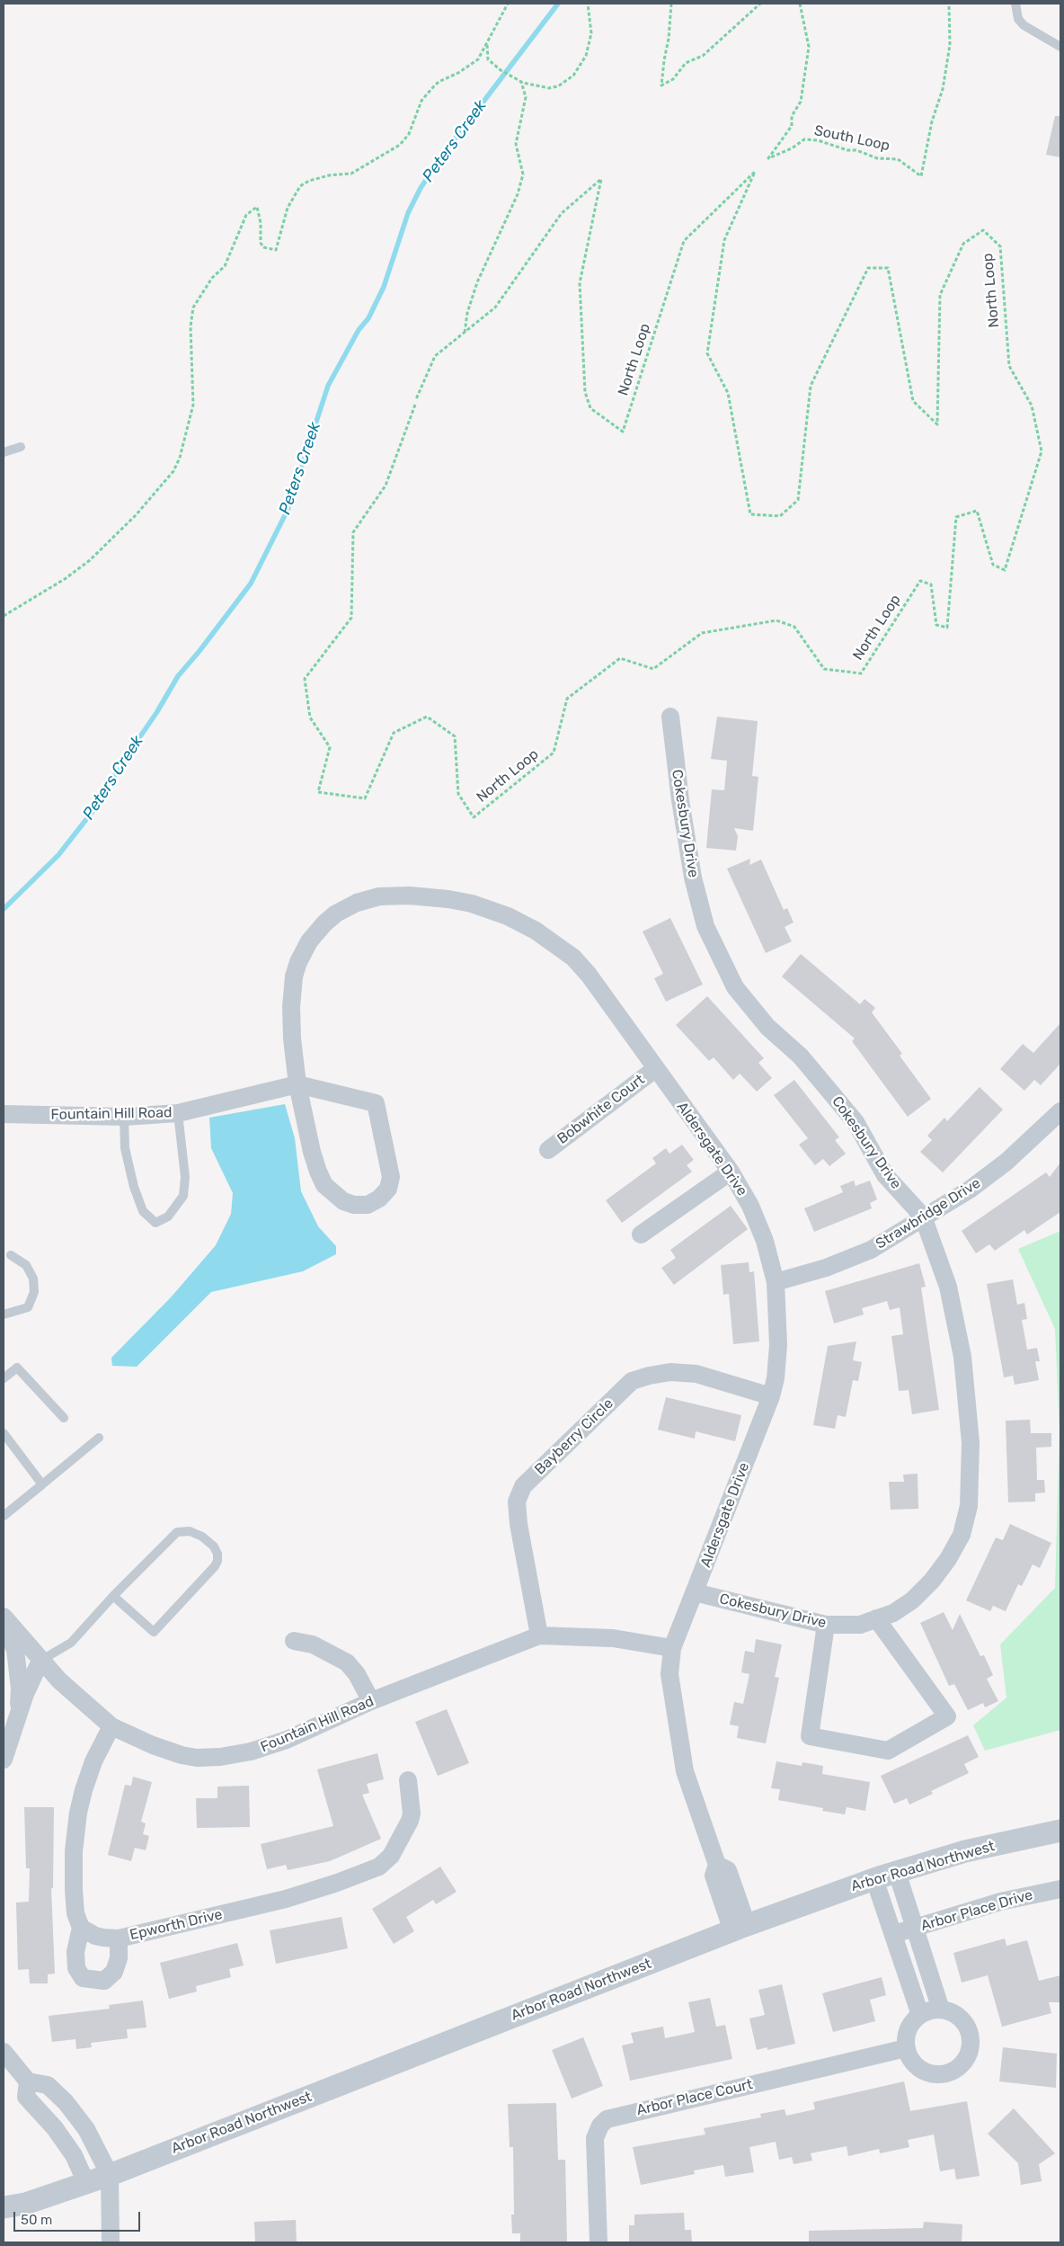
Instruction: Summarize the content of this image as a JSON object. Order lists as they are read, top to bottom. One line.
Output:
{"streets":{"street":["Cokesbury Drive","Bobwhite Court","Fountain Hill Road","Aldersgate Drive","Strawbridge Drive","Bayberry Circle","Arbor Road Northwest","Arbor Place Drive","Epworth Drive","Arbor Place Court"],"path":["South Loop","North Loop"]},"crossings":[["Cokesbury Drive","Aldersgate Drive"],["Cokesbury Drive","Strawbridge Drive"],["Bobwhite Court","Aldersgate Drive"],["Fountain Hill Road","Aldersgate Drive"],["Fountain Hill Road","Bayberry Circle"],["Aldersgate Drive","Strawbridge Drive"],["Aldersgate Drive","Bayberry Circle"],["Aldersgate Drive","Arbor Road Northwest"]],"water":["Peters Creek"],"scale_bar":"50 m"}
